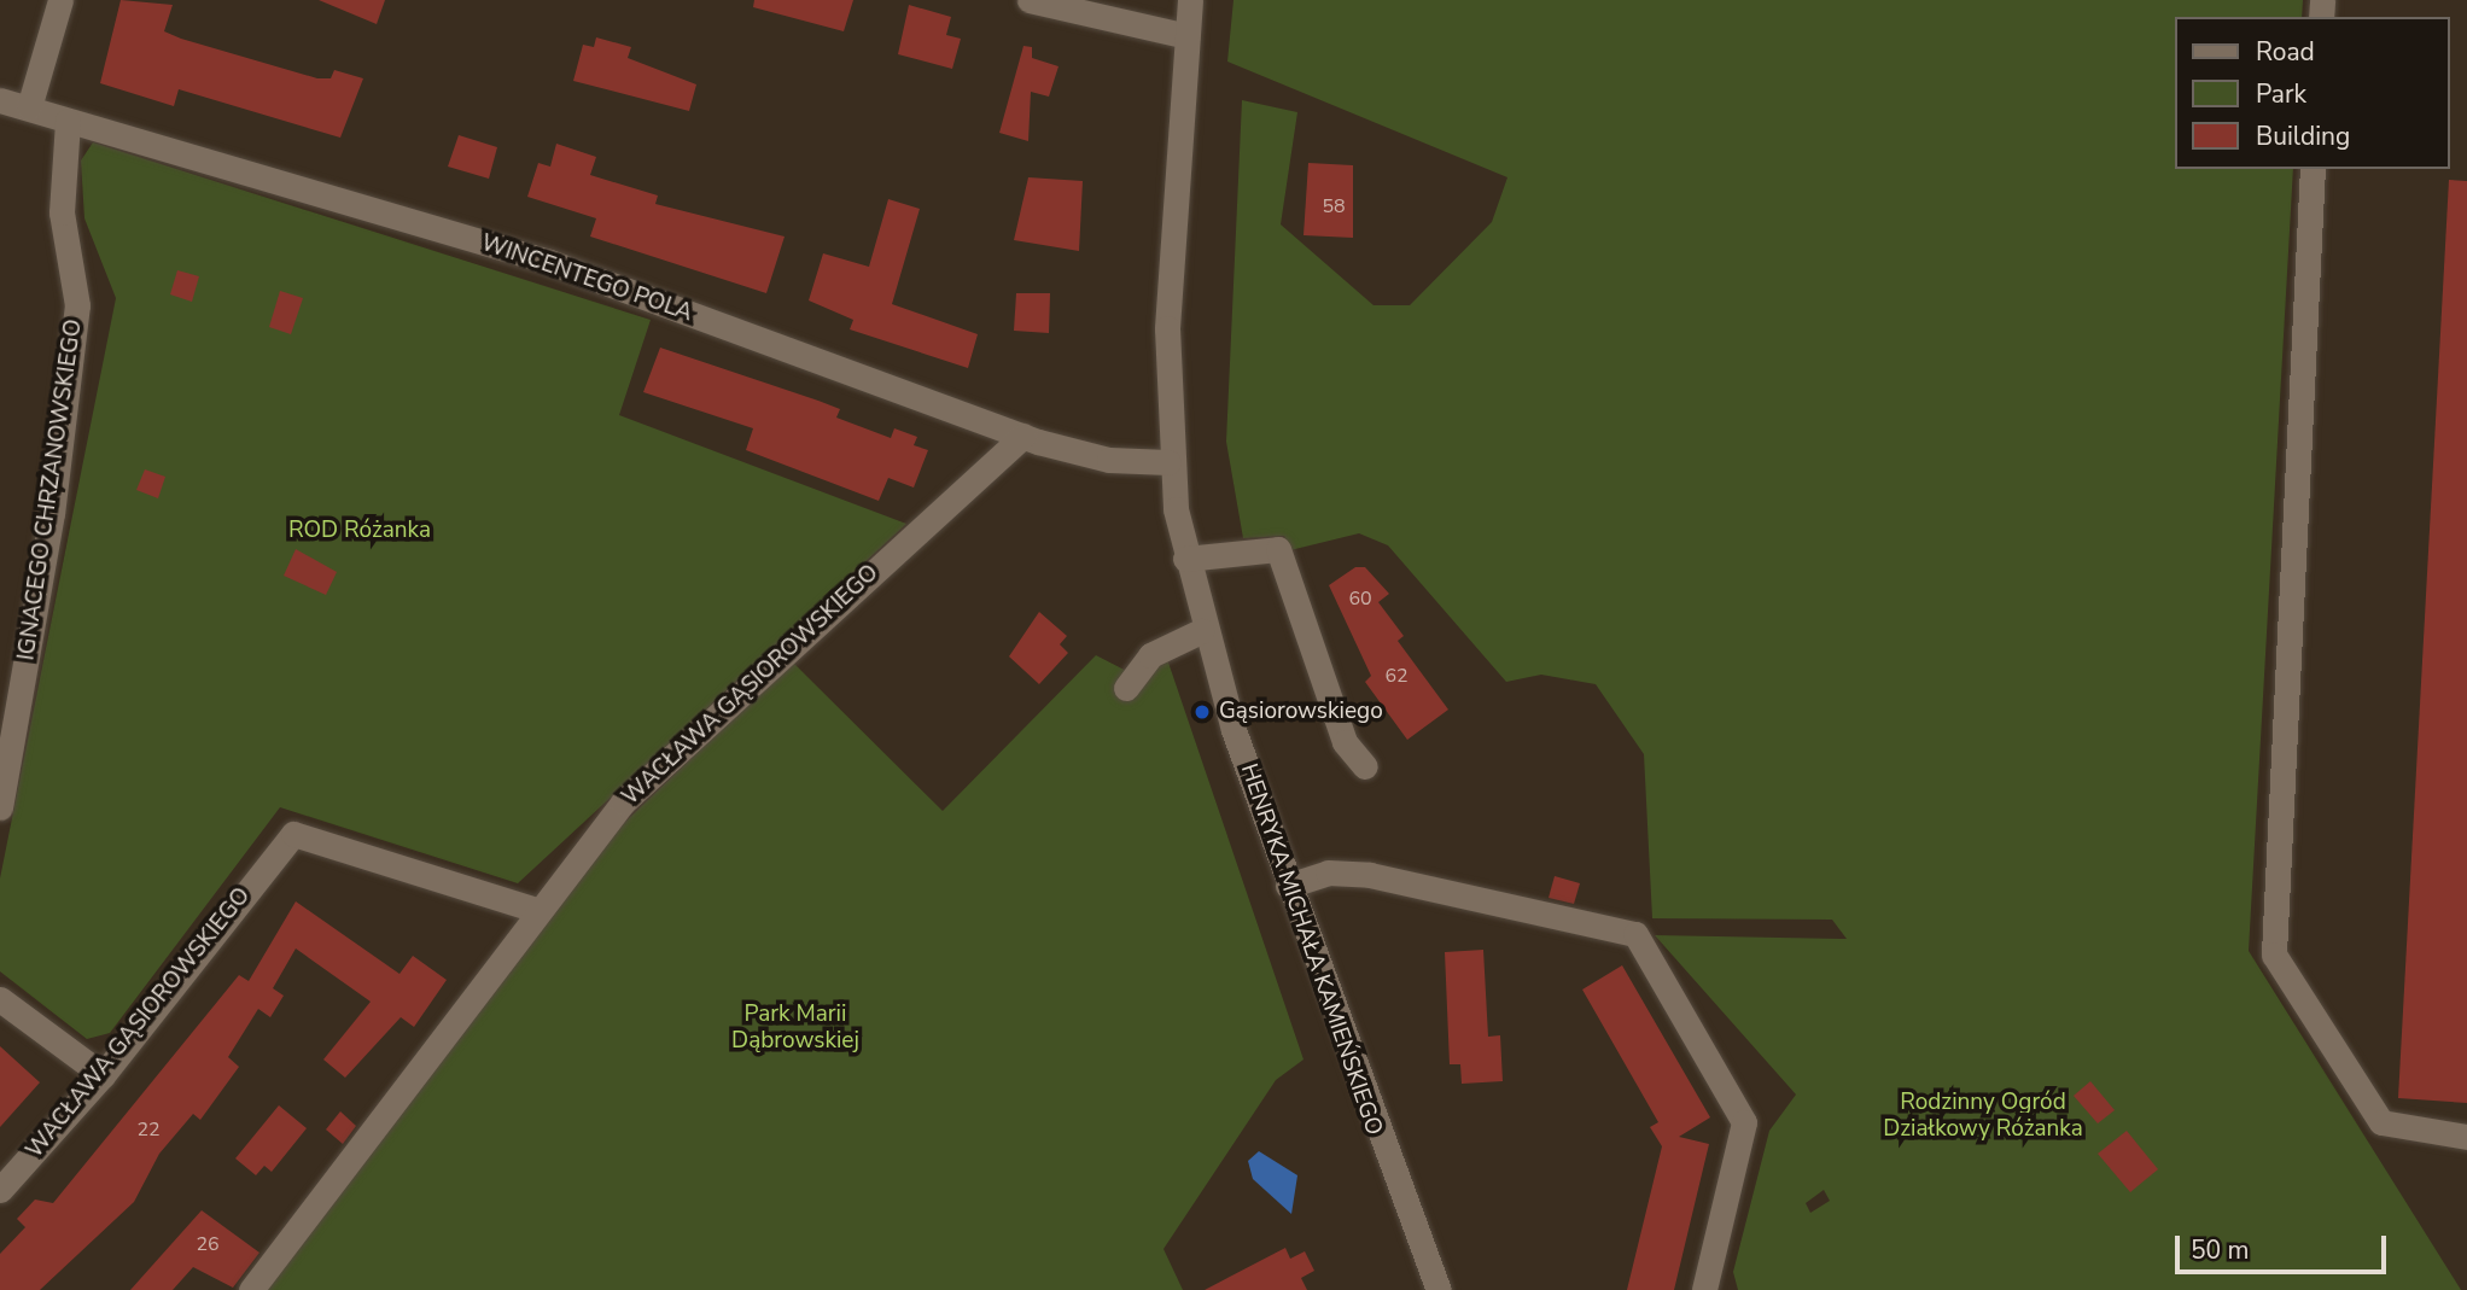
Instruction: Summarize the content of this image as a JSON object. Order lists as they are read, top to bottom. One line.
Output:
{"streets":{"street":["WINCENTEGO POLA","IGNACEGO CHRZANOWSKIEGO","WACŁAWA GĄSIOROWSKIEGO","HENRYKA MICHAŁA KAMIEŃSKIEGO"]},"crossings":[["WINCENTEGO POLA","IGNACEGO CHRZANOWSKIEGO"],["WINCENTEGO POLA","WACŁAWA GĄSIOROWSKIEGO"],["WINCENTEGO POLA","HENRYKA MICHAŁA KAMIEŃSKIEGO"]],"parks":["ROD Różanka","Park Marii Dąbrowskiej","Rodzinny Ogród Działkowy Różanka"],"places":["Gąsiorowskiego"],"house_numbers":["58","60","62","22","26"],"legend":["Road","Park","Building"],"scale_bar":"50 m"}
